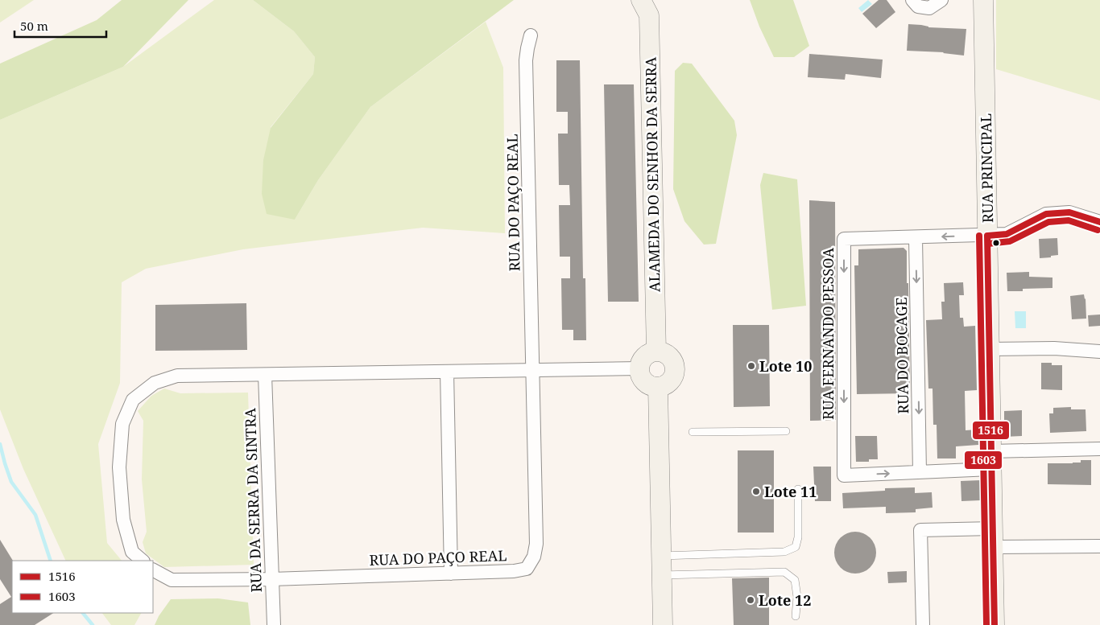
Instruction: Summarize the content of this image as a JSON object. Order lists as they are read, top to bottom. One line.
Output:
{"streets":{"street":["RUA PRINCIPAL","ALAMEDA DO SENHOR DA SERRA","RUA DO PAÇO REAL","RUA FERNANDO PESSOA","RUA DO BOCAGE","RUA DA SERRA DA SINTRA"]},"crossings":[["RUA PRINCIPAL","RUA FERNANDO PESSOA"],["RUA DO PAÇO REAL","RUA DA SERRA DA SINTRA"],["RUA FERNANDO PESSOA","RUA DO BOCAGE"]],"one_way":["RUA DO BOCAGE"],"places":["Lote 10","Lote 11","Lote 12"],"lines":["transit line 1516","transit line 1603"],"legend":["1516","1603"],"scale_bar":"50 m"}
